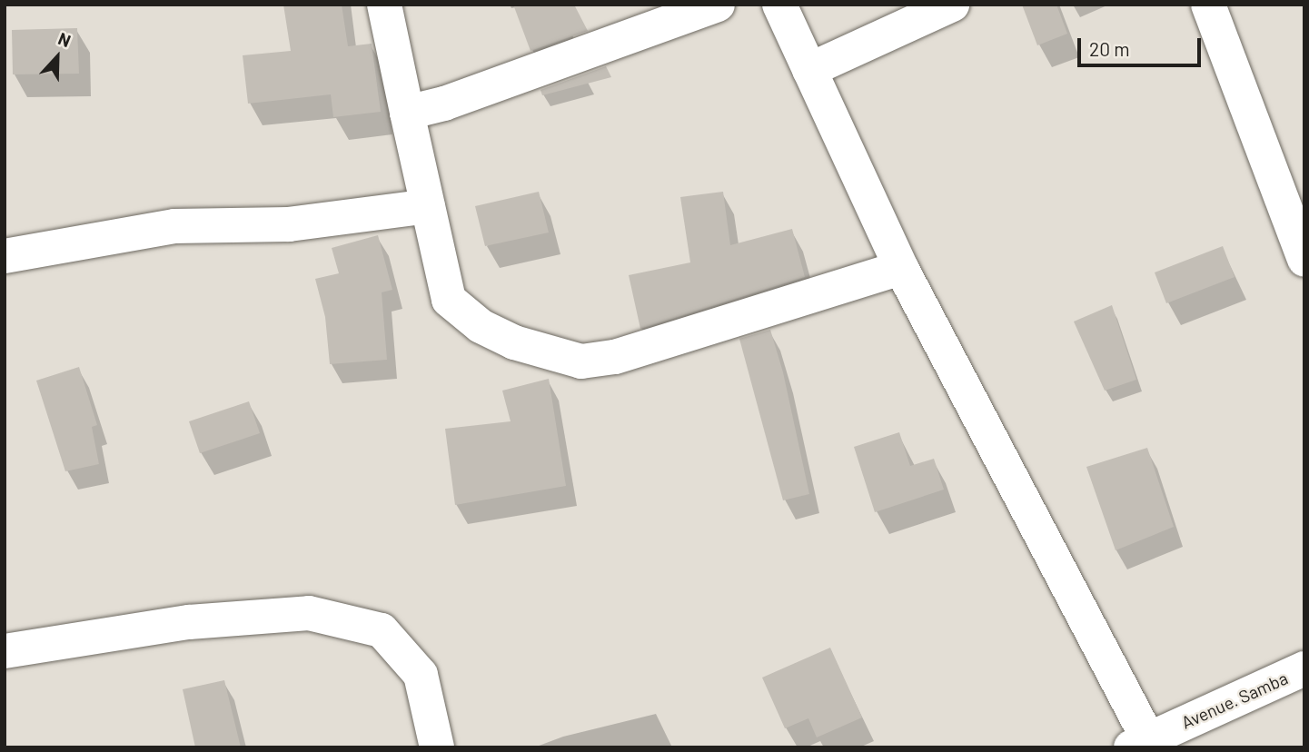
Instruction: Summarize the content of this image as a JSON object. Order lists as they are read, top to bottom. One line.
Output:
{"streets":{"street":["Avenue. Samba"]},"scale_bar":"20 m","north":"top"}
